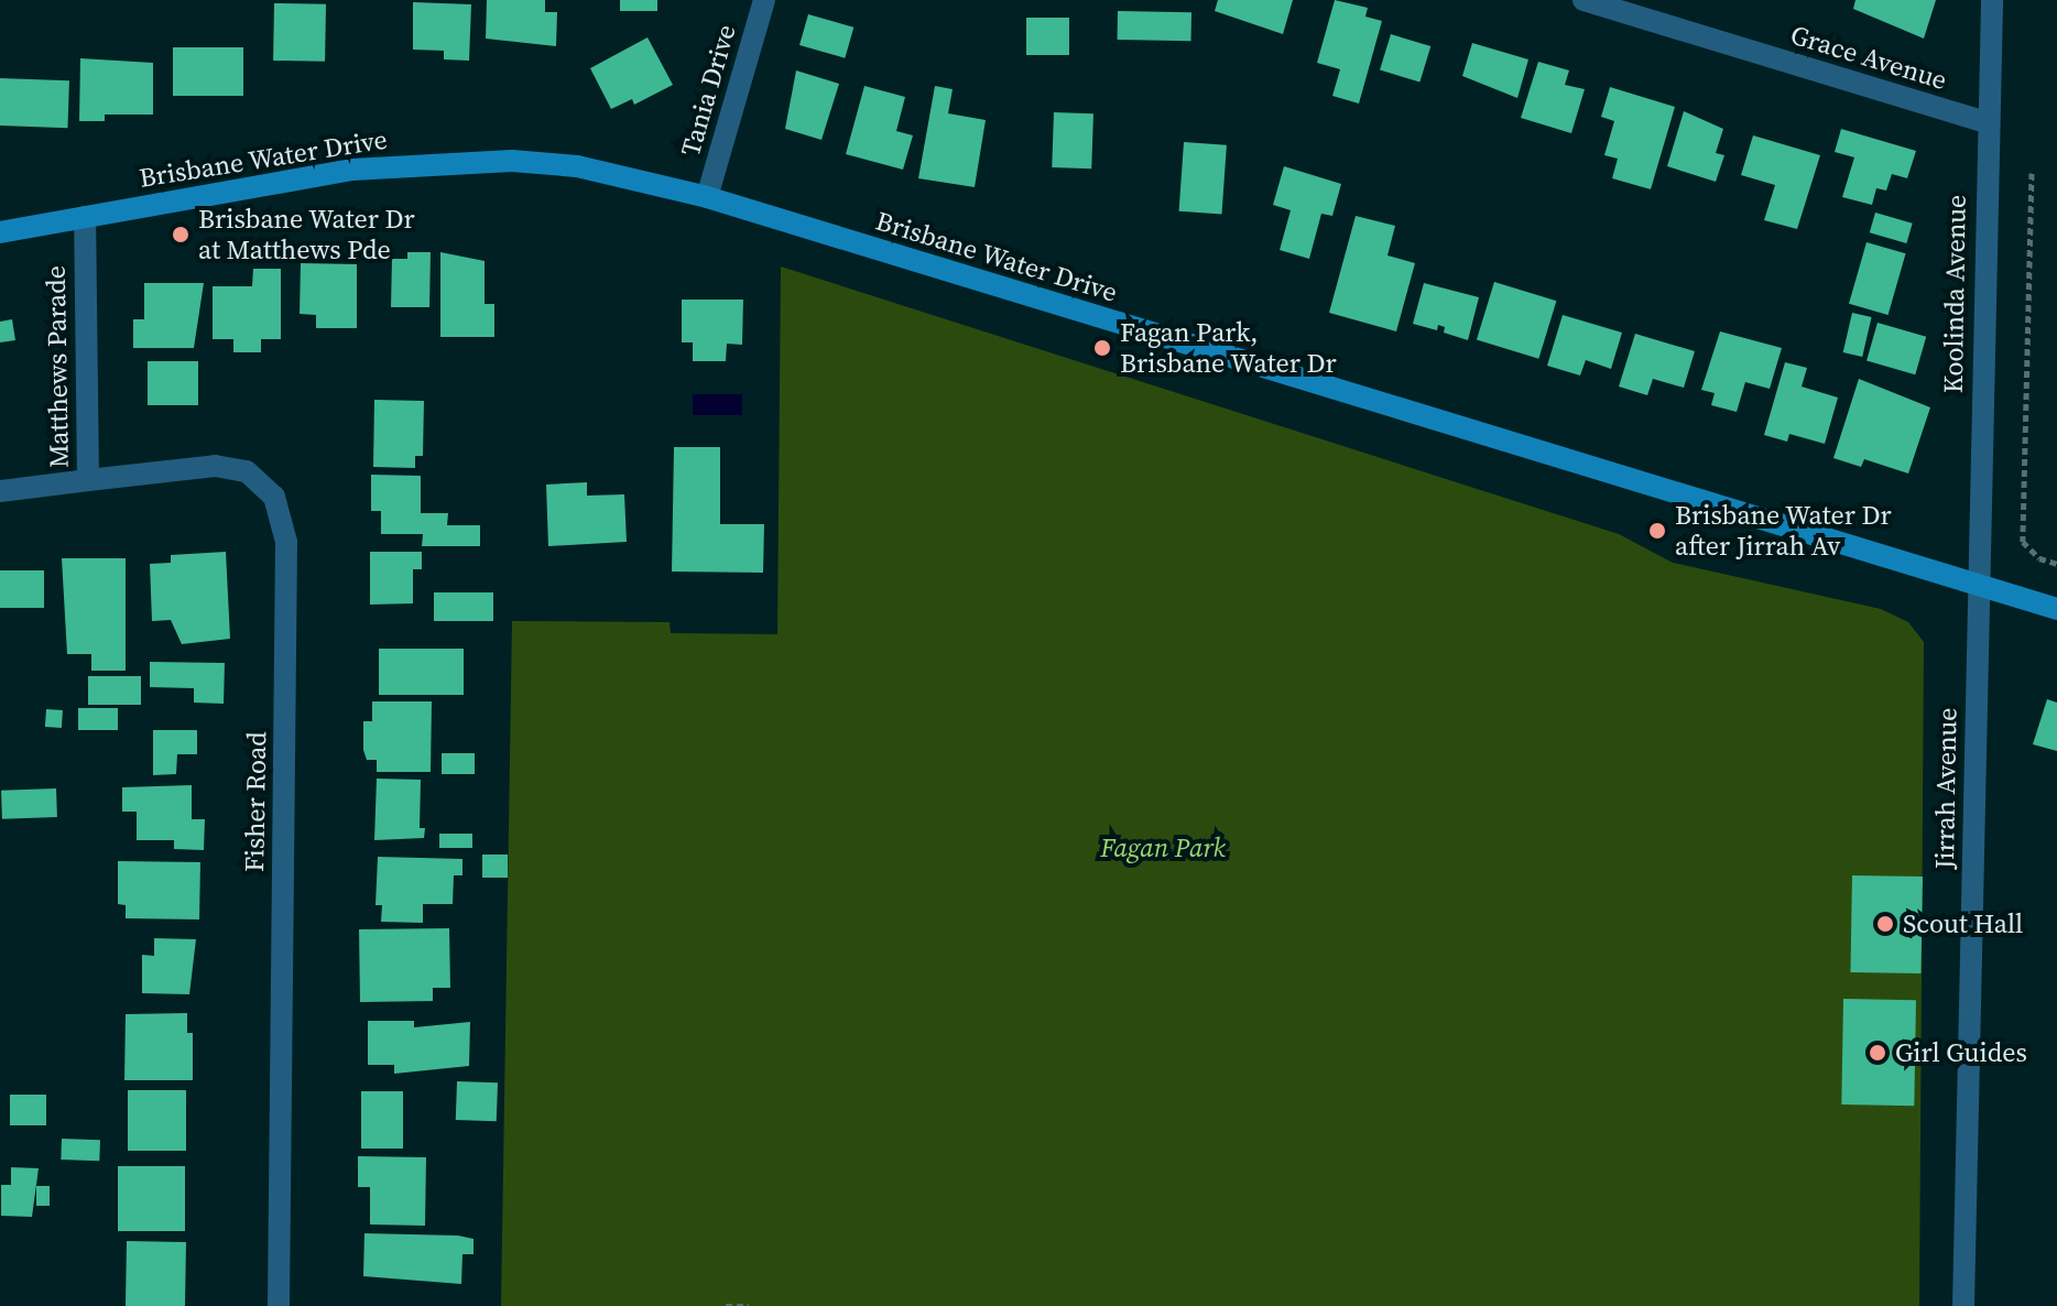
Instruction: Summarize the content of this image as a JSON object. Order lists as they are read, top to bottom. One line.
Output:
{"streets":{"main road":["Brisbane Water Drive"],"street":["Grace Avenue","Tania Drive","Koolinda Avenue","Matthews Parade","Jirrah Avenue","Fisher Road"]},"crossings":[["Grace Avenue","Koolinda Avenue"],["Tania Drive","Brisbane Water Drive"],["Brisbane Water Drive","Koolinda Avenue"],["Brisbane Water Drive","Matthews Parade"],["Brisbane Water Drive","Jirrah Avenue"],["Koolinda Avenue","Jirrah Avenue"],["Matthews Parade","Fisher Road"]],"parks":["Fagan Park"],"places":["Brisbane Water Dr at Matthews Pde","Fagan Park, Brisbane Water Dr","Brisbane Water Dr after Jirrah Av","Scout Hall","Girl Guides"]}
